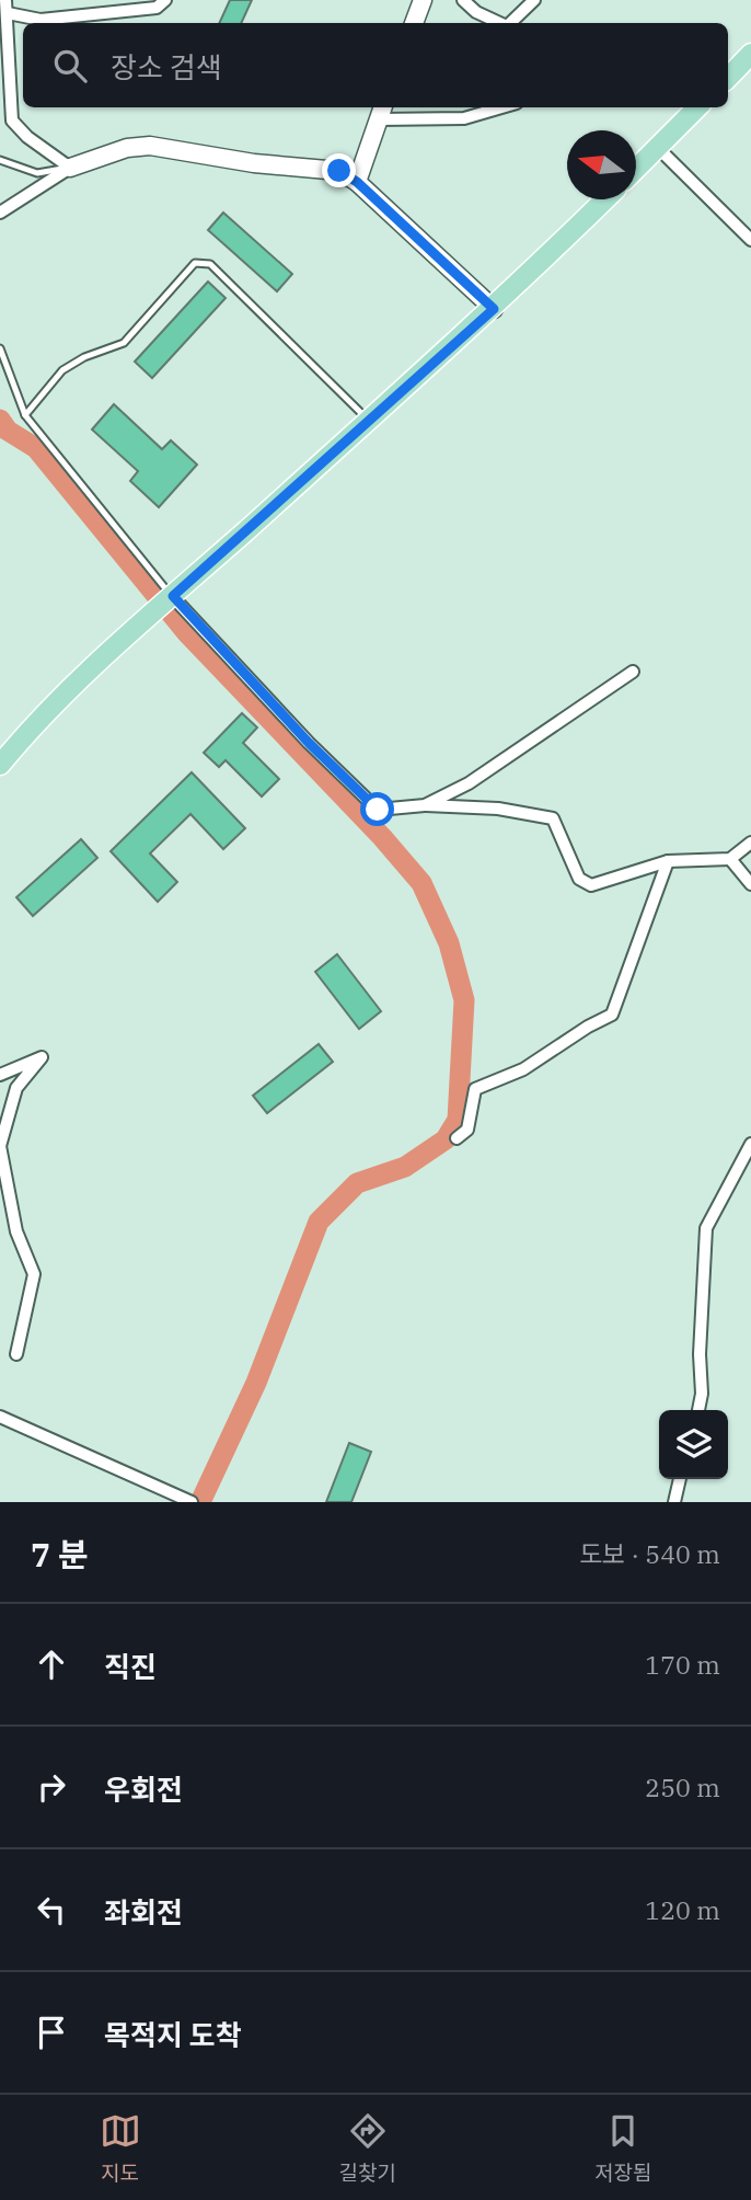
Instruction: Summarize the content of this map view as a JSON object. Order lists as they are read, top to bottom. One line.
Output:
{"north":"left","page":{"search":"장소 검색","heading":["7 분","도보 · 540 m"],"list":[["직진","170 m"],["우회전","250 m"],["좌회전","120 m"],"목적지 도착"],"nav":["지도","길찾기","저장됨"]}}
